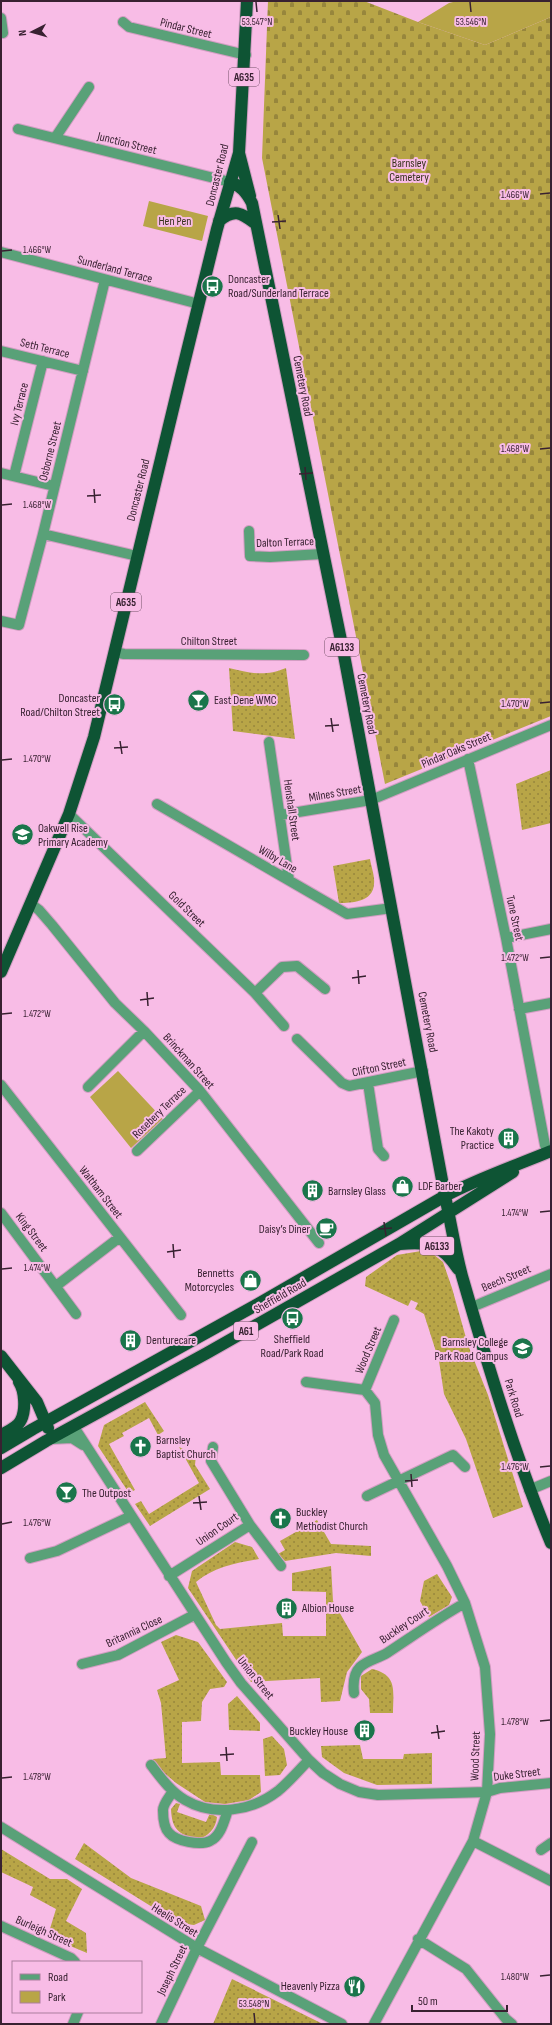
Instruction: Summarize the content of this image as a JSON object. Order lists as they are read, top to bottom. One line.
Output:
{"streets":{"highway":["A635","Doncaster Road","Cemetery Road","A6133","Sheffield Road","A61","Park Road"],"street":["Pindar Street","Junction Street","Sunderland Terrace","Seth Terrace","Ivy Terrace","Osborne Street","Dalton Terrace","Chilton Street","Pindar Oaks Street","Milnes Street","Henshall Street","Wilby Lane","Gold Street","Tune Street","Brinckman Street","Clifton Street","Rosebery Terrace","Waltham Street","King Street","Beech Street","Wood Street","Union Court","Buckley Court","Britannia Close","Union Street","Duke Street","Heelis Street","Burleigh Street","Joseph Street"]},"crossings":[["Pindar Street","Doncaster Road"],["Junction Street","Doncaster Road"],["Junction Street","Cemetery Road"],["Doncaster Road","Sunderland Terrace"],["Doncaster Road","Cemetery Road"],["Doncaster Road","Chilton Street"],["Doncaster Road","A6133"],["Doncaster Road","Gold Street"],["Doncaster Road","Brinckman Street"],["Sunderland Terrace","Osborne Street"],["Seth Terrace","Ivy Terrace"],["Seth Terrace","Osborne Street"],["Cemetery Road","Dalton Terrace"],["Cemetery Road","A6133"],["Cemetery Road","Pindar Oaks Street"],["Cemetery Road","Milnes Street"],["Cemetery Road","Wilby Lane"],["Cemetery Road","Clifton Street"],["Cemetery Road","Sheffield Road"],["A6133","Sheffield Road"],["A6133","Park Road"],["Pindar Oaks Street","Milnes Street"],["Pindar Oaks Street","Tune Street"],["Milnes Street","Henshall Street"],["Henshall Street","Wilby Lane"],["Tune Street","Sheffield Road"],["Brinckman Street","Rosebery Terrace"],["Beech Street","Park Road"],["Sheffield Road","Park Road"],["Sheffield Road","Union Street"],["Wood Street","Buckley Court"],["Wood Street","Union Street"],["Wood Street","Duke Street"],["Union Court","Union Street"],["Britannia Close","Union Street"],["Union Street","Duke Street"],["Heelis Street","Joseph Street"]],"parks":["Barnsley Cemetery","Hen Pen"],"places":{"bus stop":["Doncaster Road/Sunderland Terrace","Doncaster Road/Chilton Street","Sheffield Road/Park Road"],"bar":["East Dene WMC","The Outpost"],"school or university":["Oakwell Rise Primary Academy","Barnsley College Park Road Campus"],"building":["The Kakoty Practice","Barnsley Glass","Denturecare","Albion House","Buckley House"],"shop":["LDF Barber","Bennetts Motorcycles"],"cafe":["Daisy’s Diner"],"church":["Barnsley Baptist Church","Buckley Methodist Church"],"restaurant":["Heavenly Pizza"]},"legend":["Road","Park"],"scale_bar":"50 m","north":"left","coordinates":["53.547°N","53.546°N","1.466°W","1.468°W","1.470°W","1.472°W","1.474°W","1.476°W","1.478°W","1.480°W","53.548°N"]}
